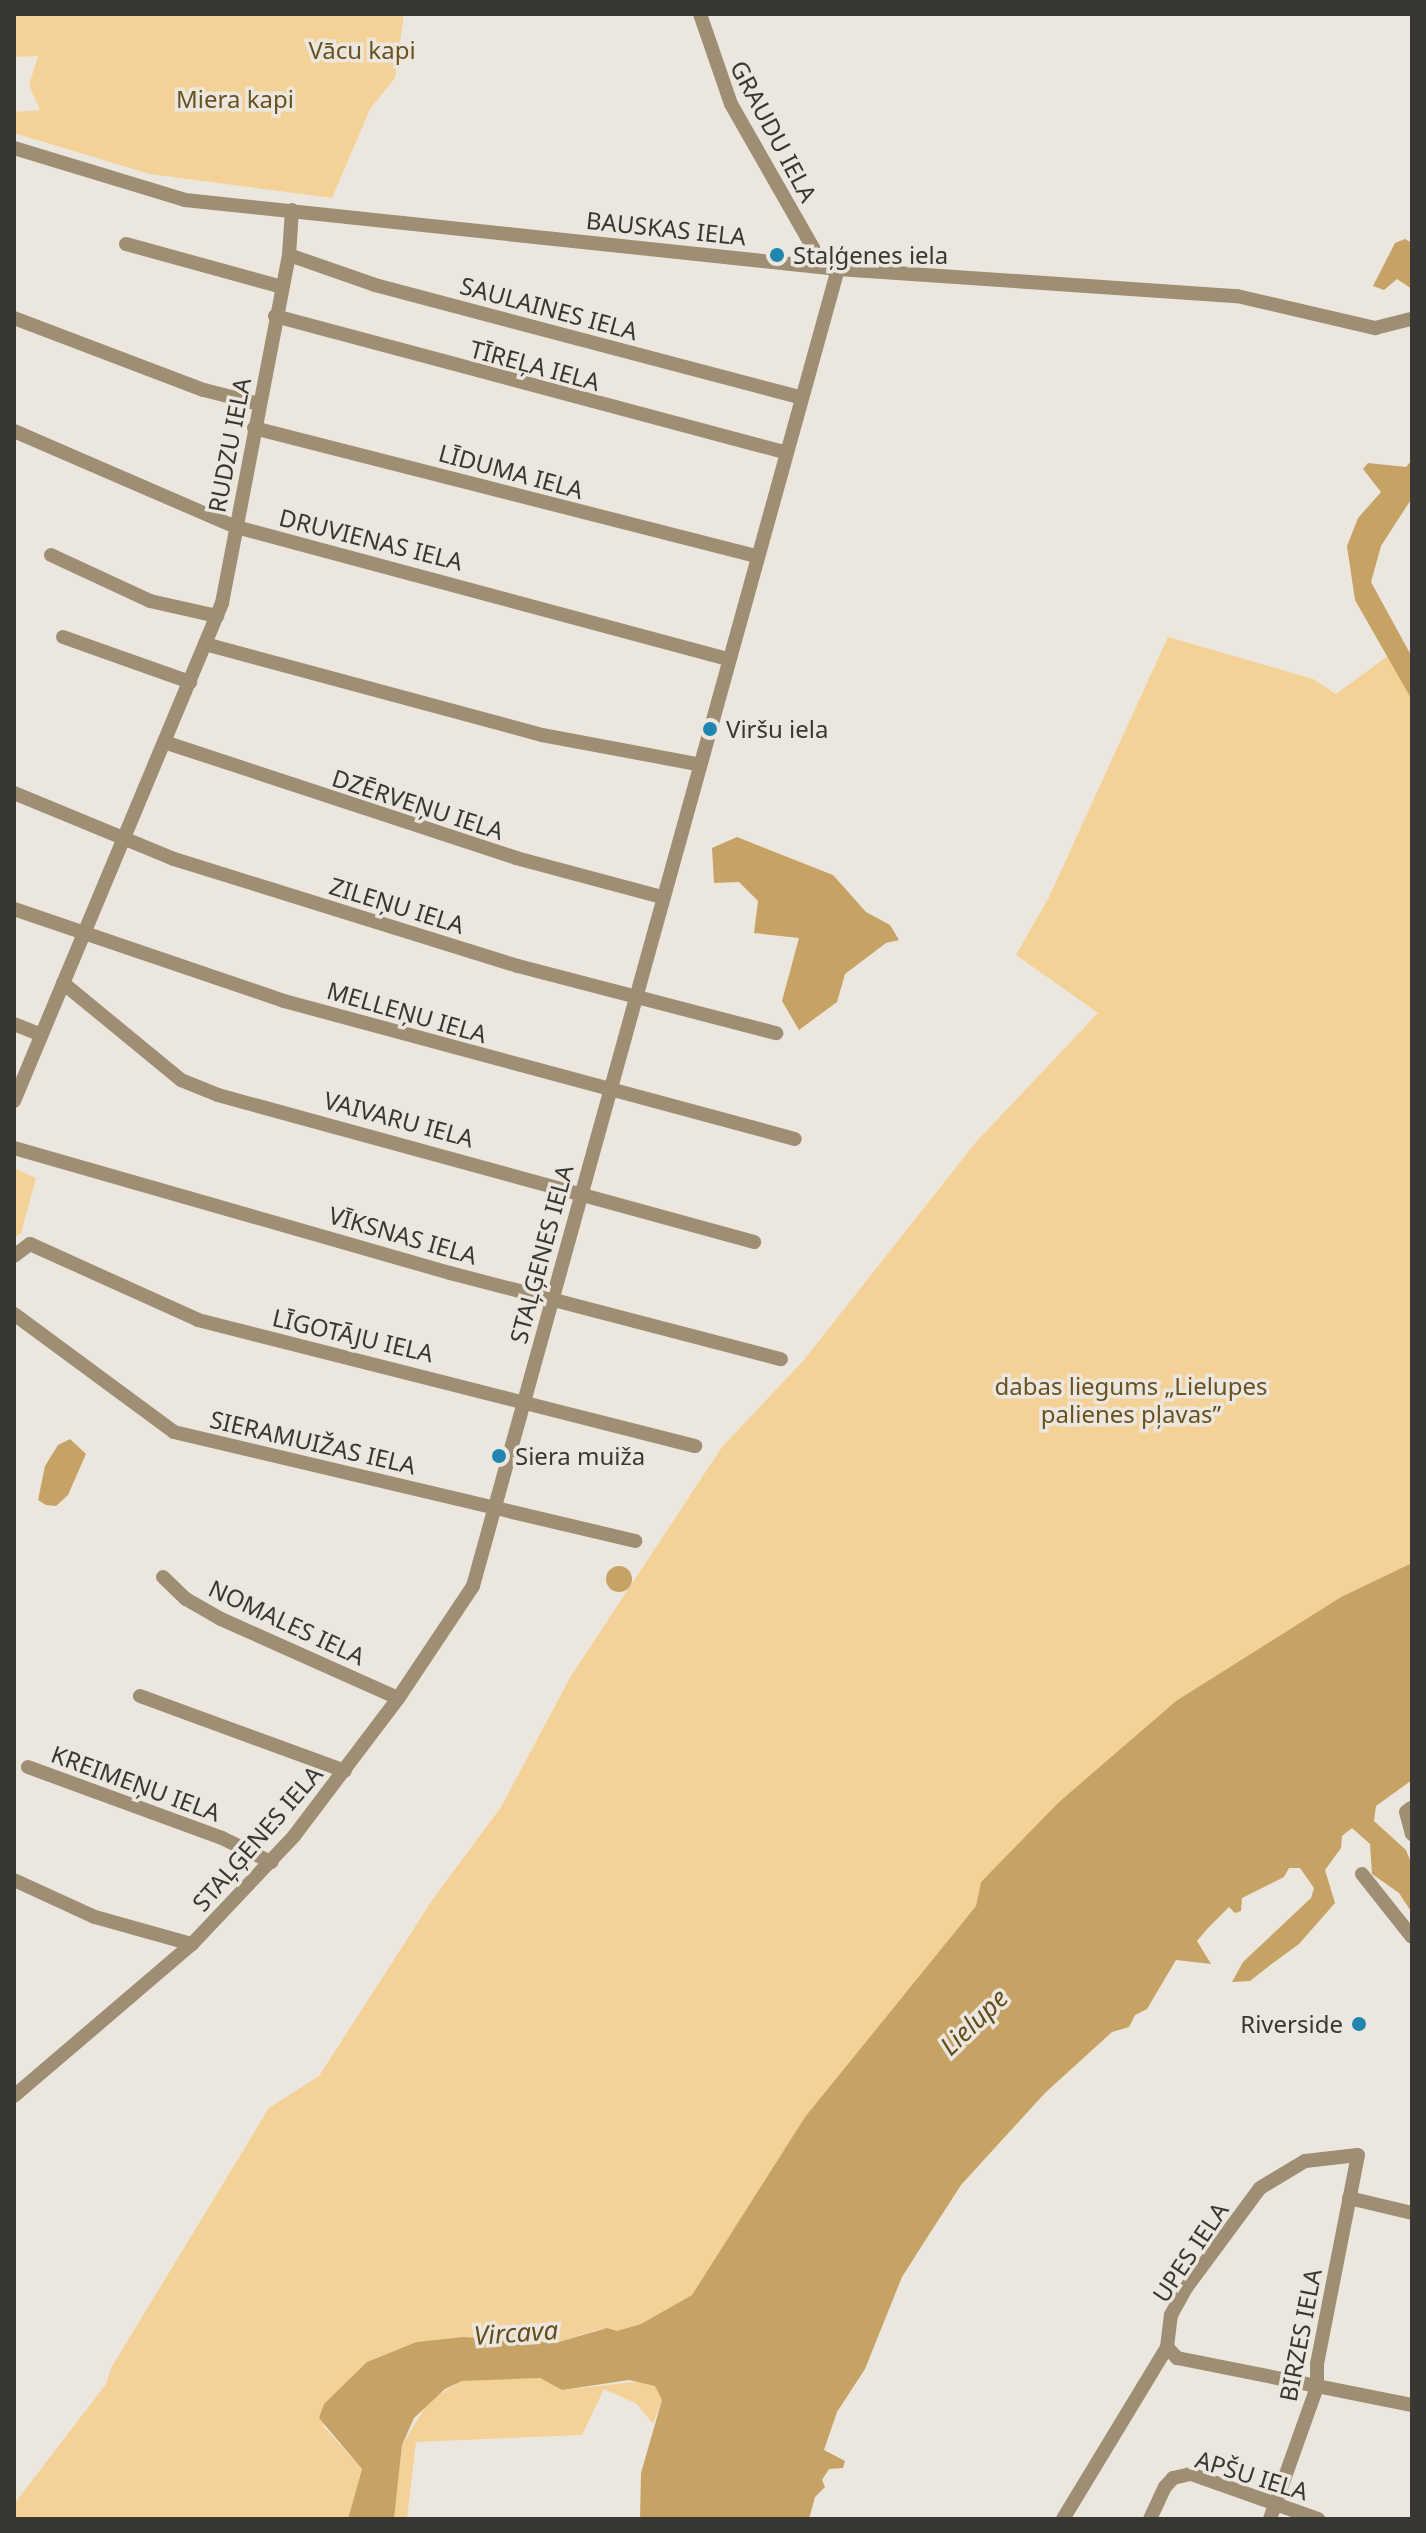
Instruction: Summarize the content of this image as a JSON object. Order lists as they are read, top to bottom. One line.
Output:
{"streets":{"street":["GRAUDU IELA","BAUSKAS IELA","SAULAINES IELA","TĪREĻA IELA","RUDZU IELA","LĪDUMA IELA","DRUVIENAS IELA","DZĒRVEŅU IELA","ZILEŅU IELA","MELLEŅU IELA","VAIVARU IELA","VĪKSNAS IELA","STAĻĢENES IELA","LĪGOTĀJU IELA","SIERAMUIŽAS IELA","NOMALES IELA","KREIMEŅU IELA","UPES IELA","BIRZES IELA","APŠU IELA"]},"crossings":[["GRAUDU IELA","BAUSKAS IELA"],["BAUSKAS IELA","RUDZU IELA"],["BAUSKAS IELA","STAĻĢENES IELA"],["SAULAINES IELA","RUDZU IELA"],["SAULAINES IELA","STAĻĢENES IELA"],["TĪREĻA IELA","RUDZU IELA"],["TĪREĻA IELA","STAĻĢENES IELA"],["RUDZU IELA","LĪDUMA IELA"],["RUDZU IELA","DRUVIENAS IELA"],["RUDZU IELA","DZĒRVEŅU IELA"],["RUDZU IELA","ZILEŅU IELA"],["RUDZU IELA","MELLEŅU IELA"],["RUDZU IELA","VAIVARU IELA"],["LĪDUMA IELA","STAĻĢENES IELA"],["DRUVIENAS IELA","STAĻĢENES IELA"],["DZĒRVEŅU IELA","STAĻĢENES IELA"],["ZILEŅU IELA","STAĻĢENES IELA"],["MELLEŅU IELA","STAĻĢENES IELA"],["VAIVARU IELA","STAĻĢENES IELA"],["VĪKSNAS IELA","STAĻĢENES IELA"],["STAĻĢENES IELA","LĪGOTĀJU IELA"],["STAĻĢENES IELA","SIERAMUIŽAS IELA"],["STAĻĢENES IELA","NOMALES IELA"],["STAĻĢENES IELA","KREIMEŅU IELA"],["UPES IELA","BIRZES IELA"],["BIRZES IELA","APŠU IELA"]],"water":["Lielupe","Vircava"],"parks":["Vācu kapi","Miera kapi","dabas liegums „Lielupes palienes pļavas”"],"places":["Staļģenes iela","Viršu iela","Siera muiža","Riverside"]}
